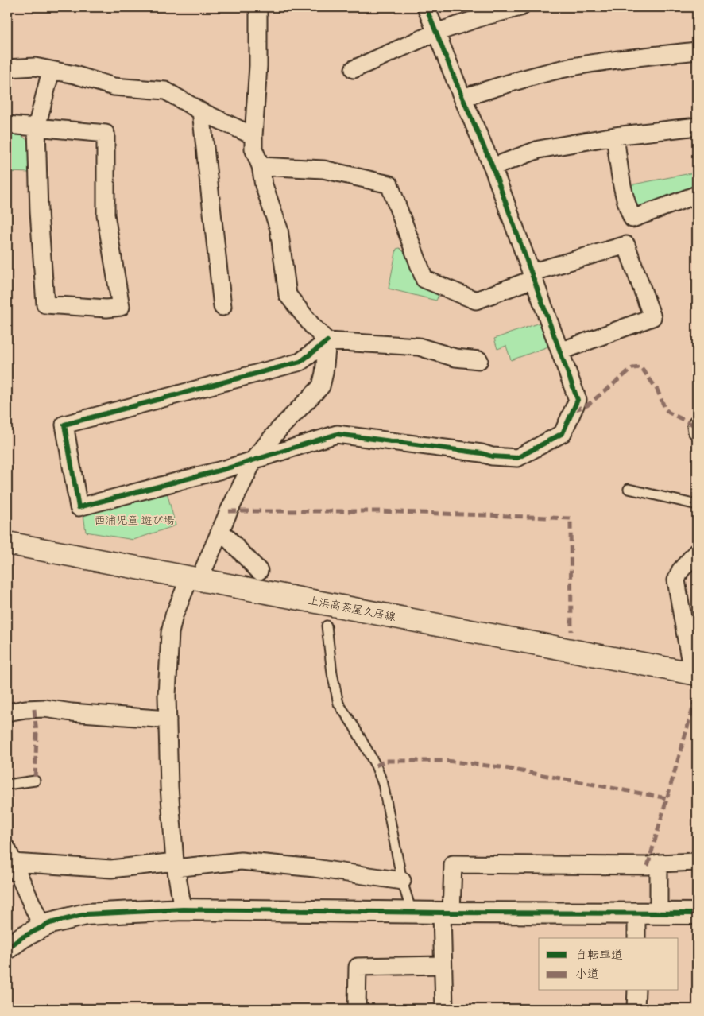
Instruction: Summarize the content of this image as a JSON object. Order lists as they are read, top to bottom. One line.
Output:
{"streets":{"main road":["上浜高茶屋久居線"]},"parks":["西浦児童 遊び場"],"legend":["自転車道","小道"]}
